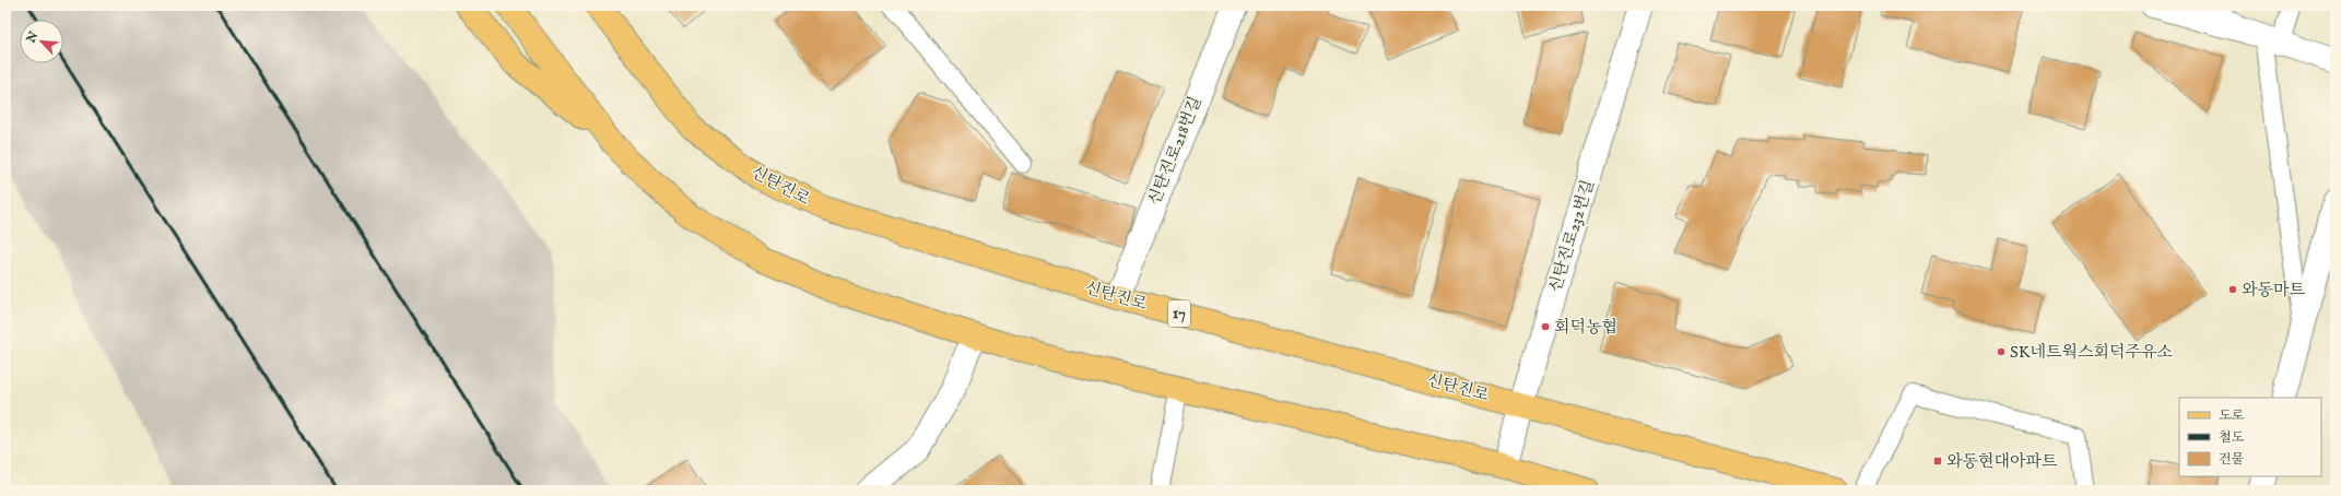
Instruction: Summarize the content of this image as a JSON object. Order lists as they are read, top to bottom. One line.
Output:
{"streets":{"main road":["신탄진로","17"],"street":["신탄진로218번길","신탄진로232번길"]},"crossings":[["신탄진로218번길","신탄진로"],["신탄진로","신탄진로232번길"]],"places":{"other":["와동마트","회덕농협","SK네트웍스회덕주유소"],"transit":["와동현대아파트"]},"legend":["도로","철도","건물"],"north":"top left"}
